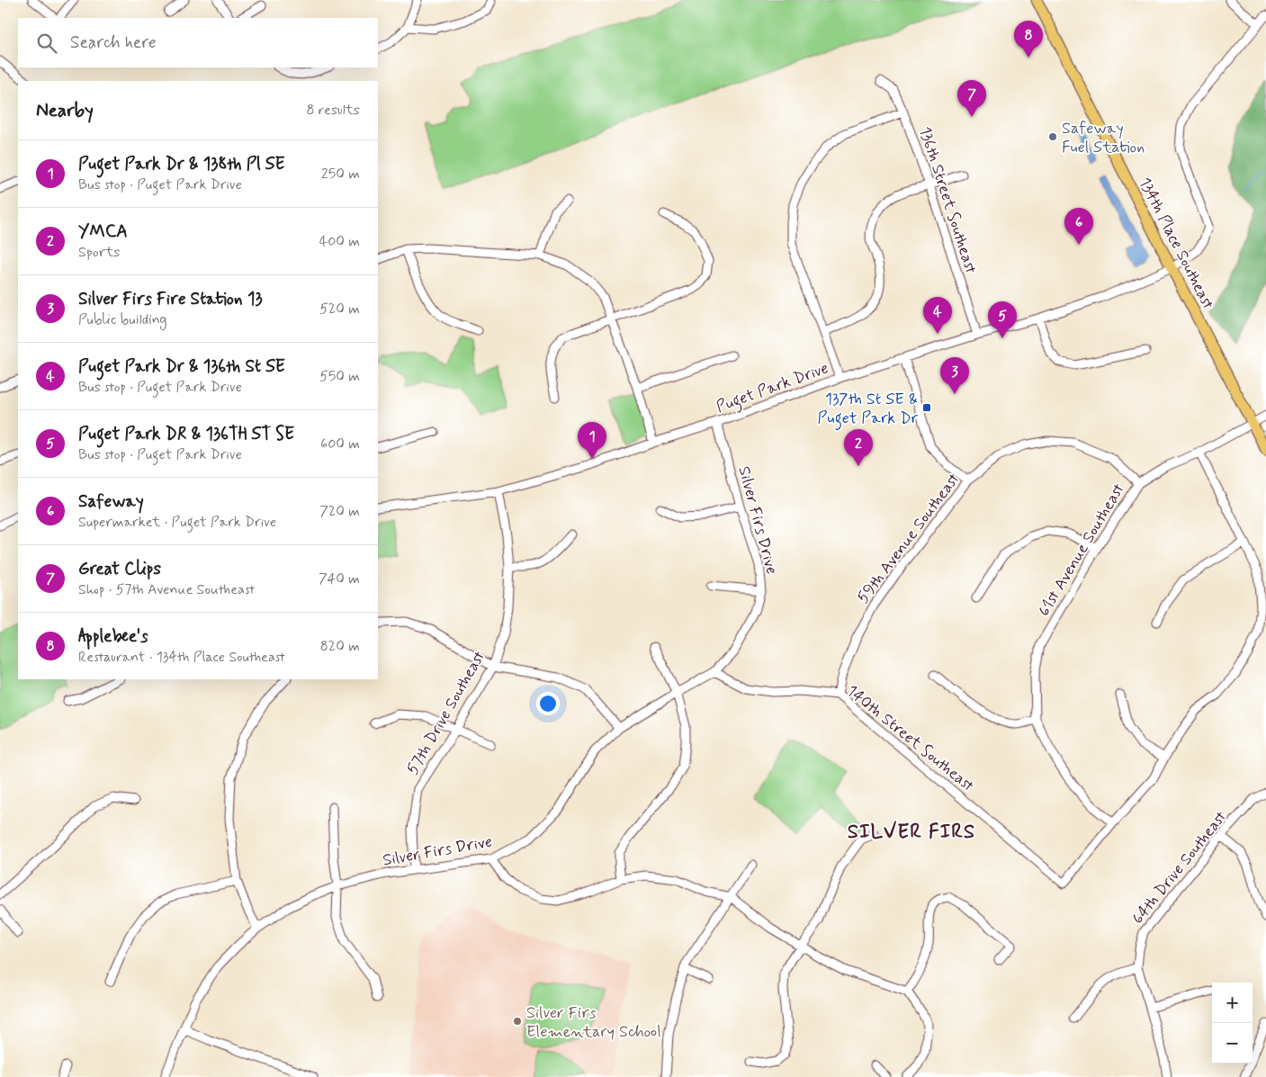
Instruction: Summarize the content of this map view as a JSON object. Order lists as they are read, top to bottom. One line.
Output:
{"streets":{"main road":["134th Place Southeast"],"street":["136th Street Southeast","Puget Park Drive","Silver Firs Drive","59th Avenue Southeast","61st Avenue Southeast","57th Drive Southeast","140th Street Southeast","64th Drive Southeast"]},"crossings":[["136th Street Southeast","Puget Park Drive"],["134th Place Southeast","Puget Park Drive"],["134th Place Southeast","61st Avenue Southeast"],["Puget Park Drive","Silver Firs Drive"],["Puget Park Drive","57th Drive Southeast"],["Silver Firs Drive","57th Drive Southeast"],["Silver Firs Drive","140th Street Southeast"],["59th Avenue Southeast","61st Avenue Southeast"],["59th Avenue Southeast","140th Street Southeast"]],"districts":["SILVER FIRS"],"places":{"other":["Safeway Fuel Station","Silver Firs Elementary School"],"transit":["137th St SE & Puget Park Dr"]},"page":{"search":"Search here","pins":["8","7","6","4","5","3","1","2"],"heading":["Nearby","8 results"],"list":[{"mark":"1","name":"Puget Park Dr & 138th Pl SE","note":"Bus stop · Puget Park Drive","value":"250 m"},{"mark":"2","name":"YMCA","note":"Sports","value":"400 m"},{"mark":"3","name":"Silver Firs Fire Station 13","note":"Public building","value":"520 m"},{"mark":"4","name":"Puget Park Dr & 136th St SE","note":"Bus stop · Puget Park Drive","value":"550 m"},{"mark":"5","name":"Puget Park DR & 136TH ST SE","note":"Bus stop · Puget Park Drive","value":"600 m"},{"mark":"6","name":"Safeway","note":"Supermarket · Puget Park Drive","value":"720 m"},{"mark":"7","name":"Great Clips","note":"Shop · 57th Avenue Southeast","value":"740 m"},{"mark":"8","name":"Applebee's","note":"Restaurant · 134th Place Southeast","value":"820 m"}],"map_buttons":["+","−"]}}
